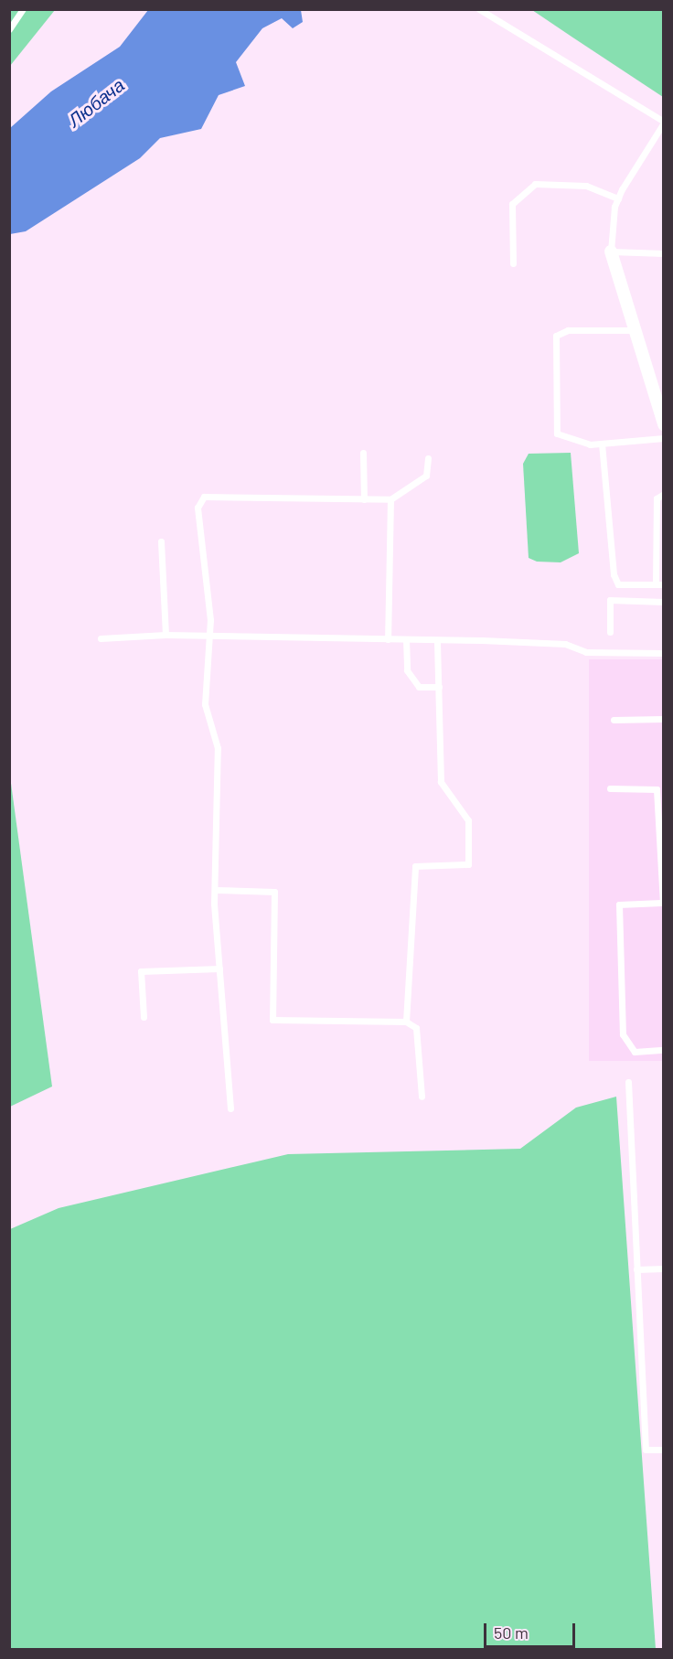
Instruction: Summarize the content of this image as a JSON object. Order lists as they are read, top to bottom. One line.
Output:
{"water":["Любача"],"scale_bar":"50 m"}
